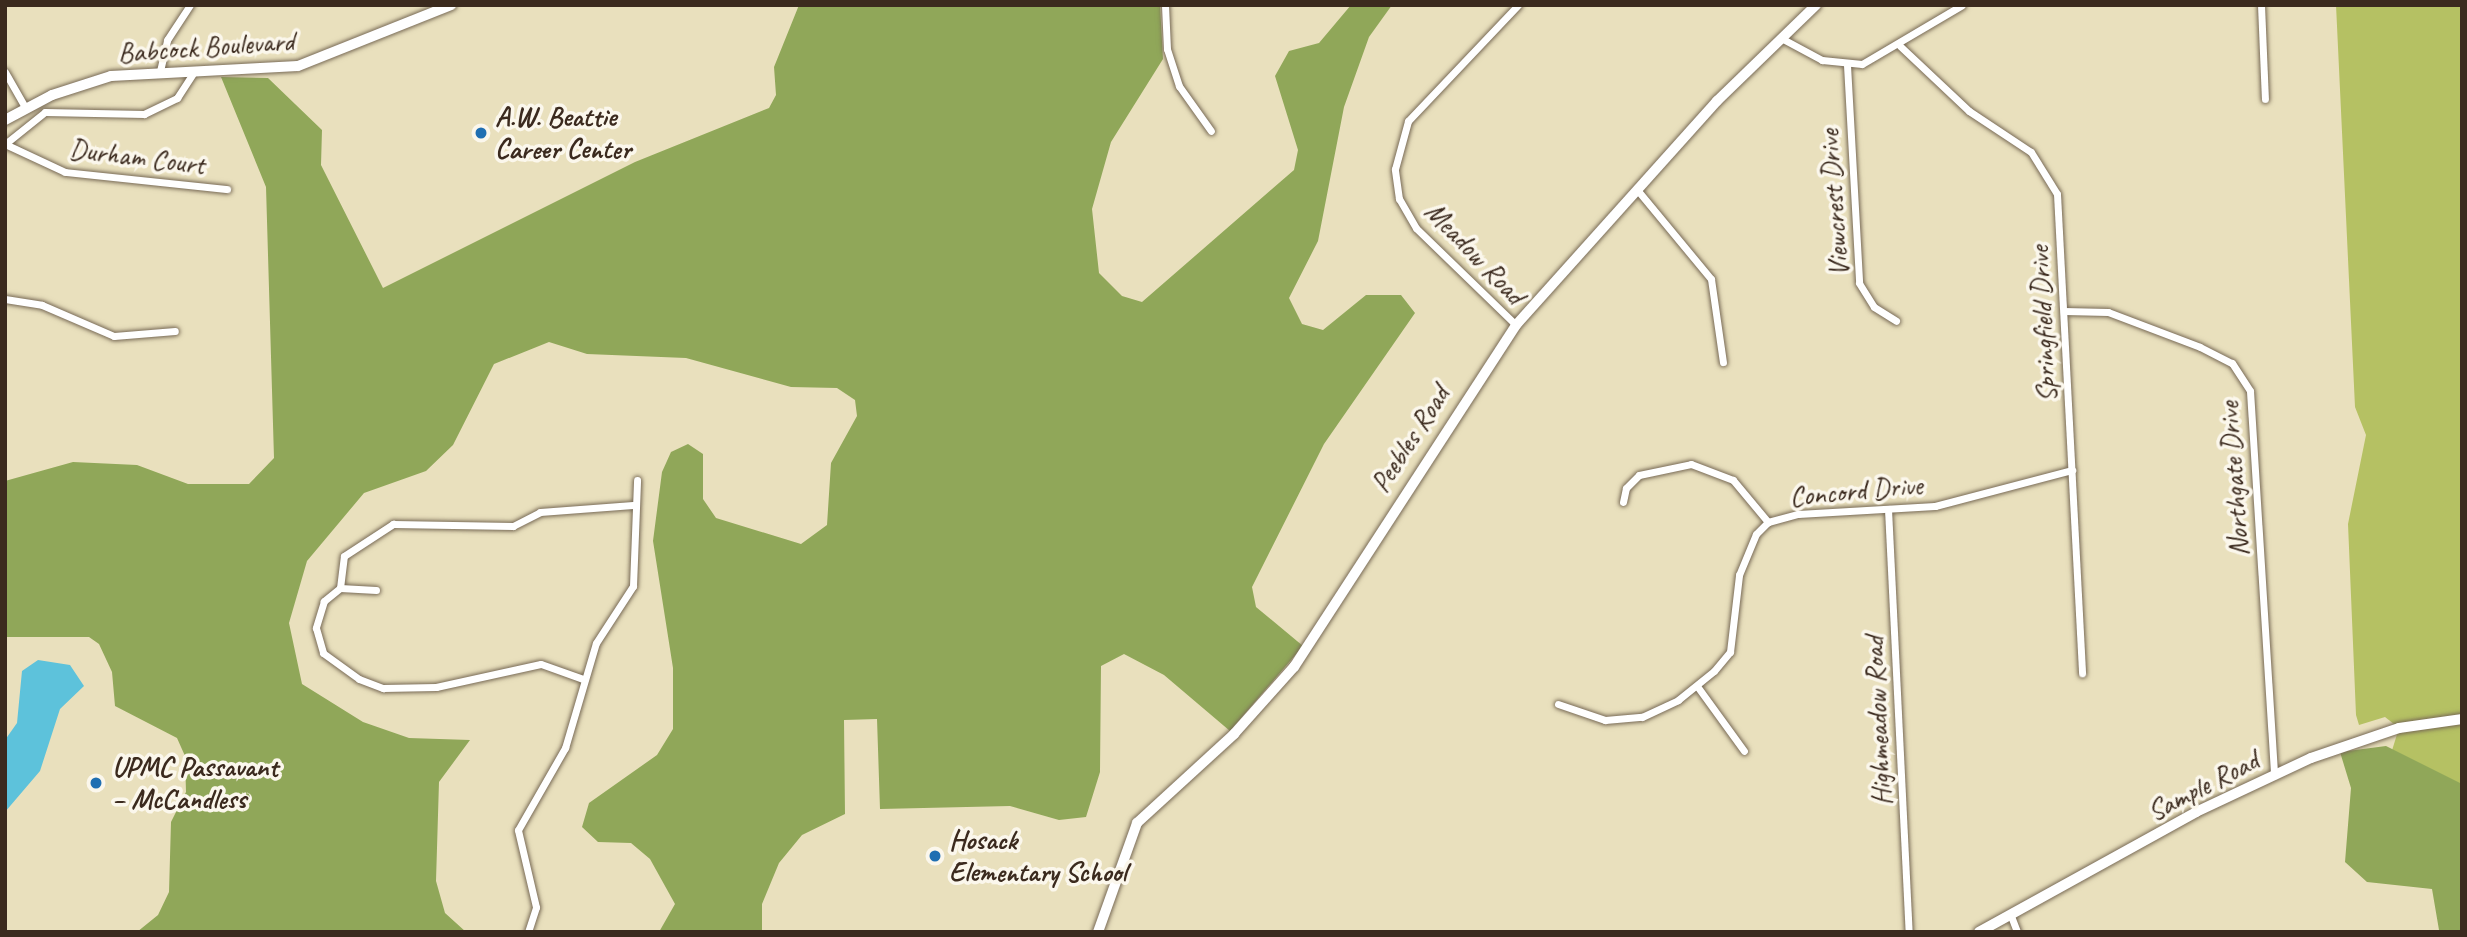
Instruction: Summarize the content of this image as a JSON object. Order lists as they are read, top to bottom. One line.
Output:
{"streets":{"street":["Babcock Boulevard","Durham Court","Viewcrest Drive","Meadow Road","Springfield Drive","Peebles Road","Northgate Drive","Concord Drive","Highmeadow Road","Sample Road"]},"crossings":[["Babcock Boulevard","Durham Court"],["Meadow Road","Peebles Road"],["Springfield Drive","Northgate Drive"],["Springfield Drive","Concord Drive"],["Northgate Drive","Sample Road"],["Concord Drive","Highmeadow Road"]],"places":["A.W. Beattie Career Center","UPMC Passavant – McCandless","Hosack Elementary School"]}
